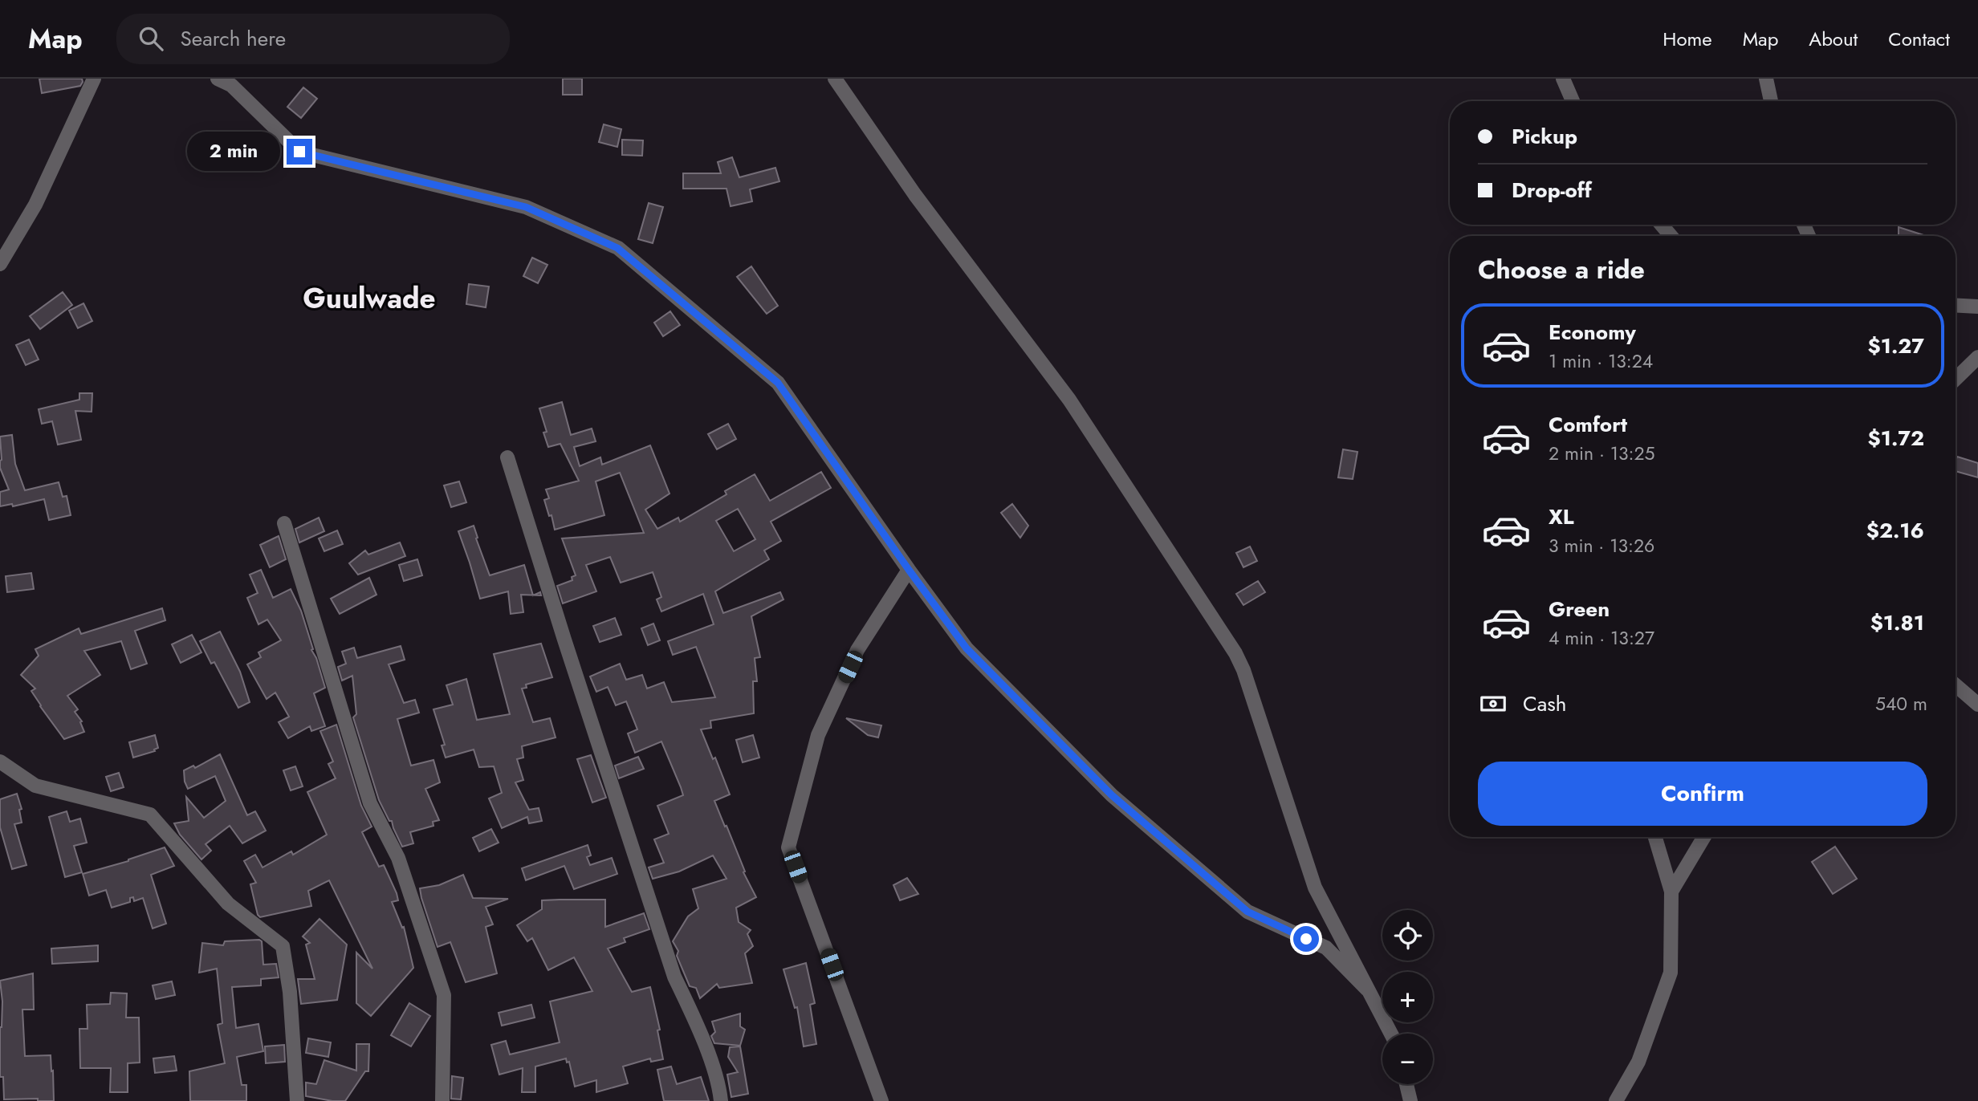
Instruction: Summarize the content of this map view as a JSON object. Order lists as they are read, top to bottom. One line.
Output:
{"districts":["Guulwade"],"page":{"header":"Map","search":"Search here","nav":["Home","Map","About","Contact"],"banner":["Pickup","Drop-off"],"bubble":"2 min","heading":"Choose a ride","list":[{"name":"Economy","note":"1 min · 13:24","value":"$1.27"},{"name":"Comfort","note":"2 min · 13:25","value":"$1.72"},{"name":"XL","note":"3 min · 13:26","value":"$2.16"},{"name":"Green","note":"4 min · 13:27","value":"$1.81"}],"pay":["Cash","540 m"],"buttons":"Confirm","map_buttons":["+","−"]}}
